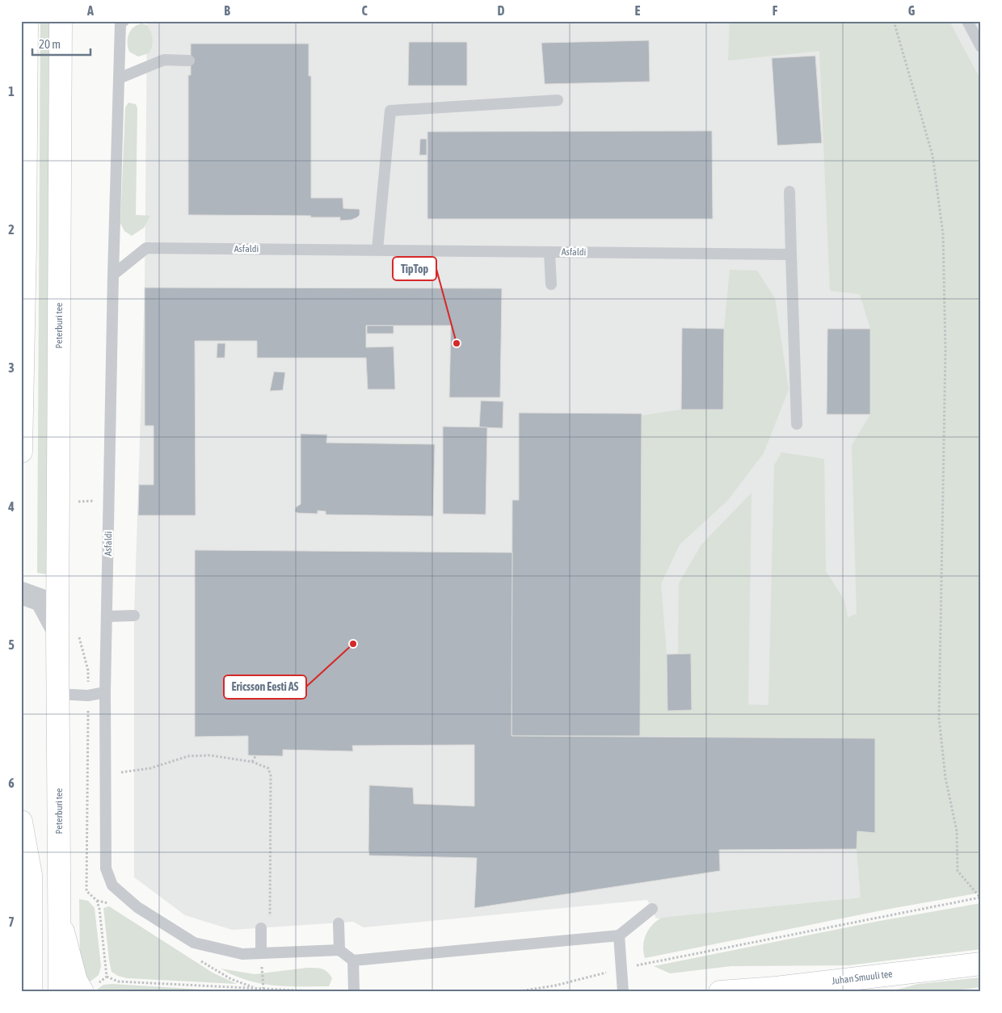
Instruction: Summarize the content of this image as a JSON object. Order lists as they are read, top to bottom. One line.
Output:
{"streets":{"main road":["Peterburi tee","Juhan Smuuli tee"],"lane":["Asfaldi"]},"places":["TipTop","Ericsson Eesti AS"],"scale_bar":"20 m","grid":{"columns":["A","B","C","D","E","F","G"],"rows":["1","2","3","4","5","6","7"]}}
